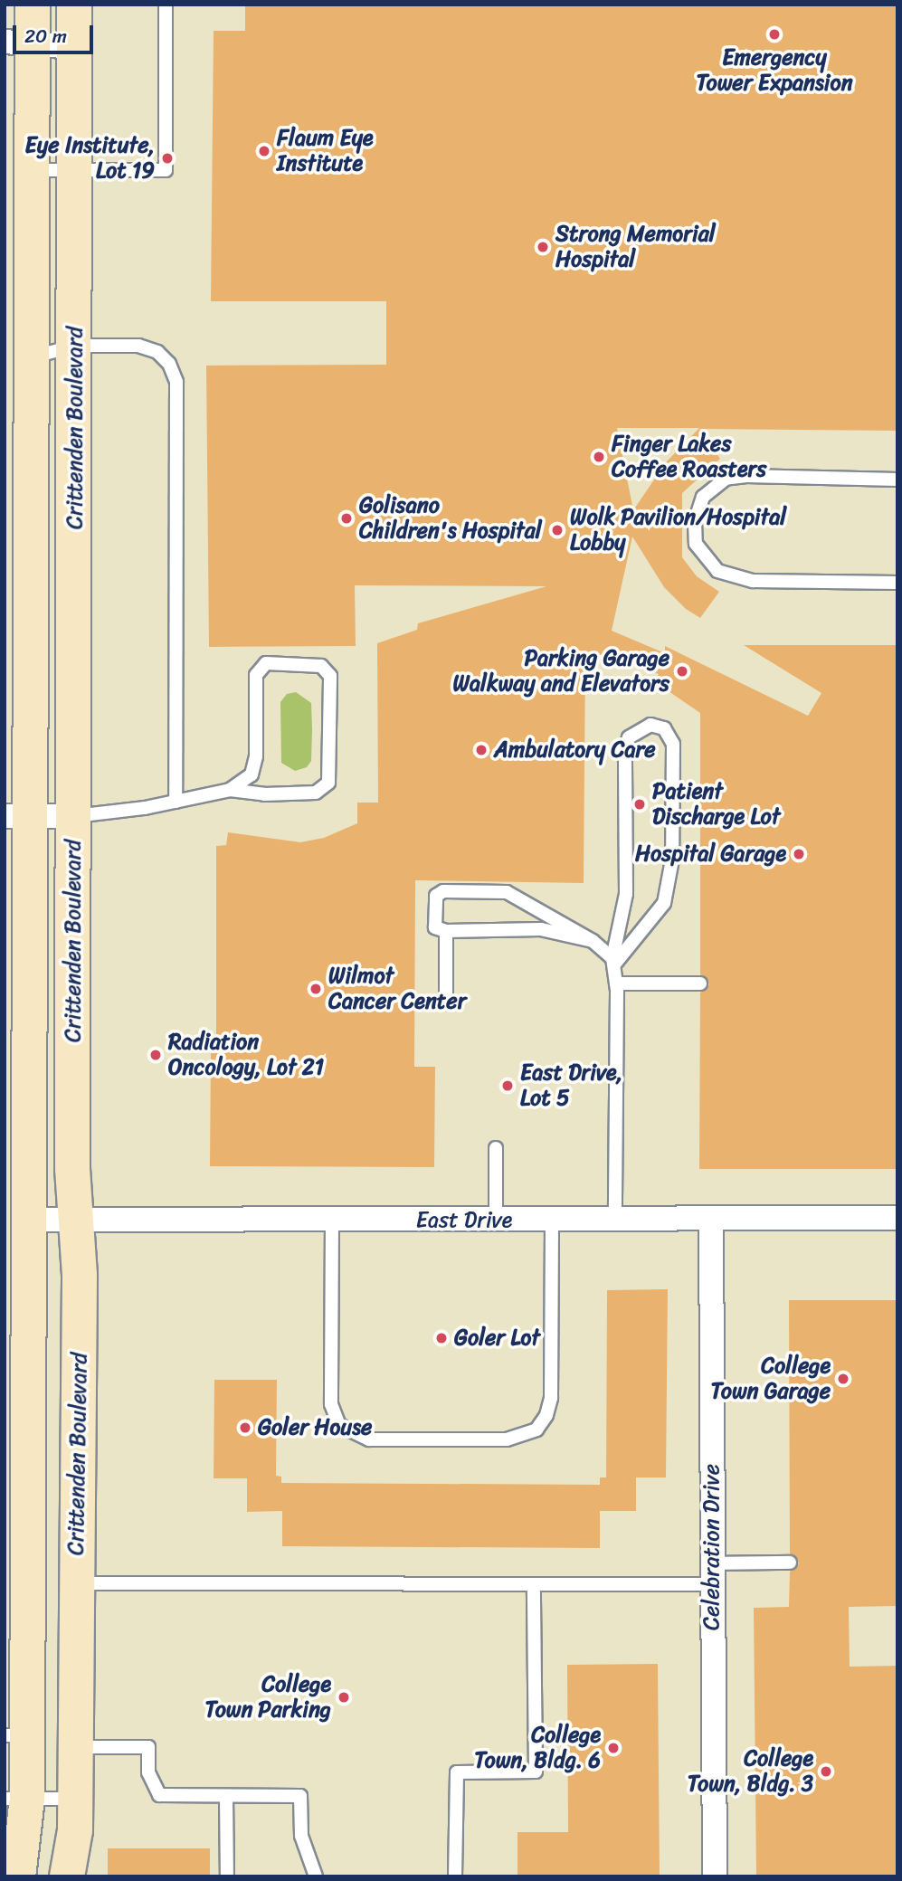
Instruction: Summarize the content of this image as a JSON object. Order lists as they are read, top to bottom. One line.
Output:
{"streets":{"street":["Crittenden Boulevard","East Drive","Celebration Drive"]},"crossings":[["Crittenden Boulevard","East Drive"],["East Drive","Celebration Drive"]],"places":["Emergency Tower Expansion","Flaum Eye Institute","Eye Institute, Lot 19","Strong Memorial Hospital","Finger Lakes Coffee Roasters","Golisano Children's Hospital","Wolk Pavilion/Hospital Lobby","Parking Garage Walkway and Elevators","Ambulatory Care","Patient Discharge Lot","Hospital Garage","Wilmot Cancer Center","Radiation Oncology, Lot 21","East Drive, Lot 5","Goler Lot","College Town Garage","Goler House","College Town Parking","College Town, Bldg. 6","College Town, Bldg. 3"],"scale_bar":"20 m"}
